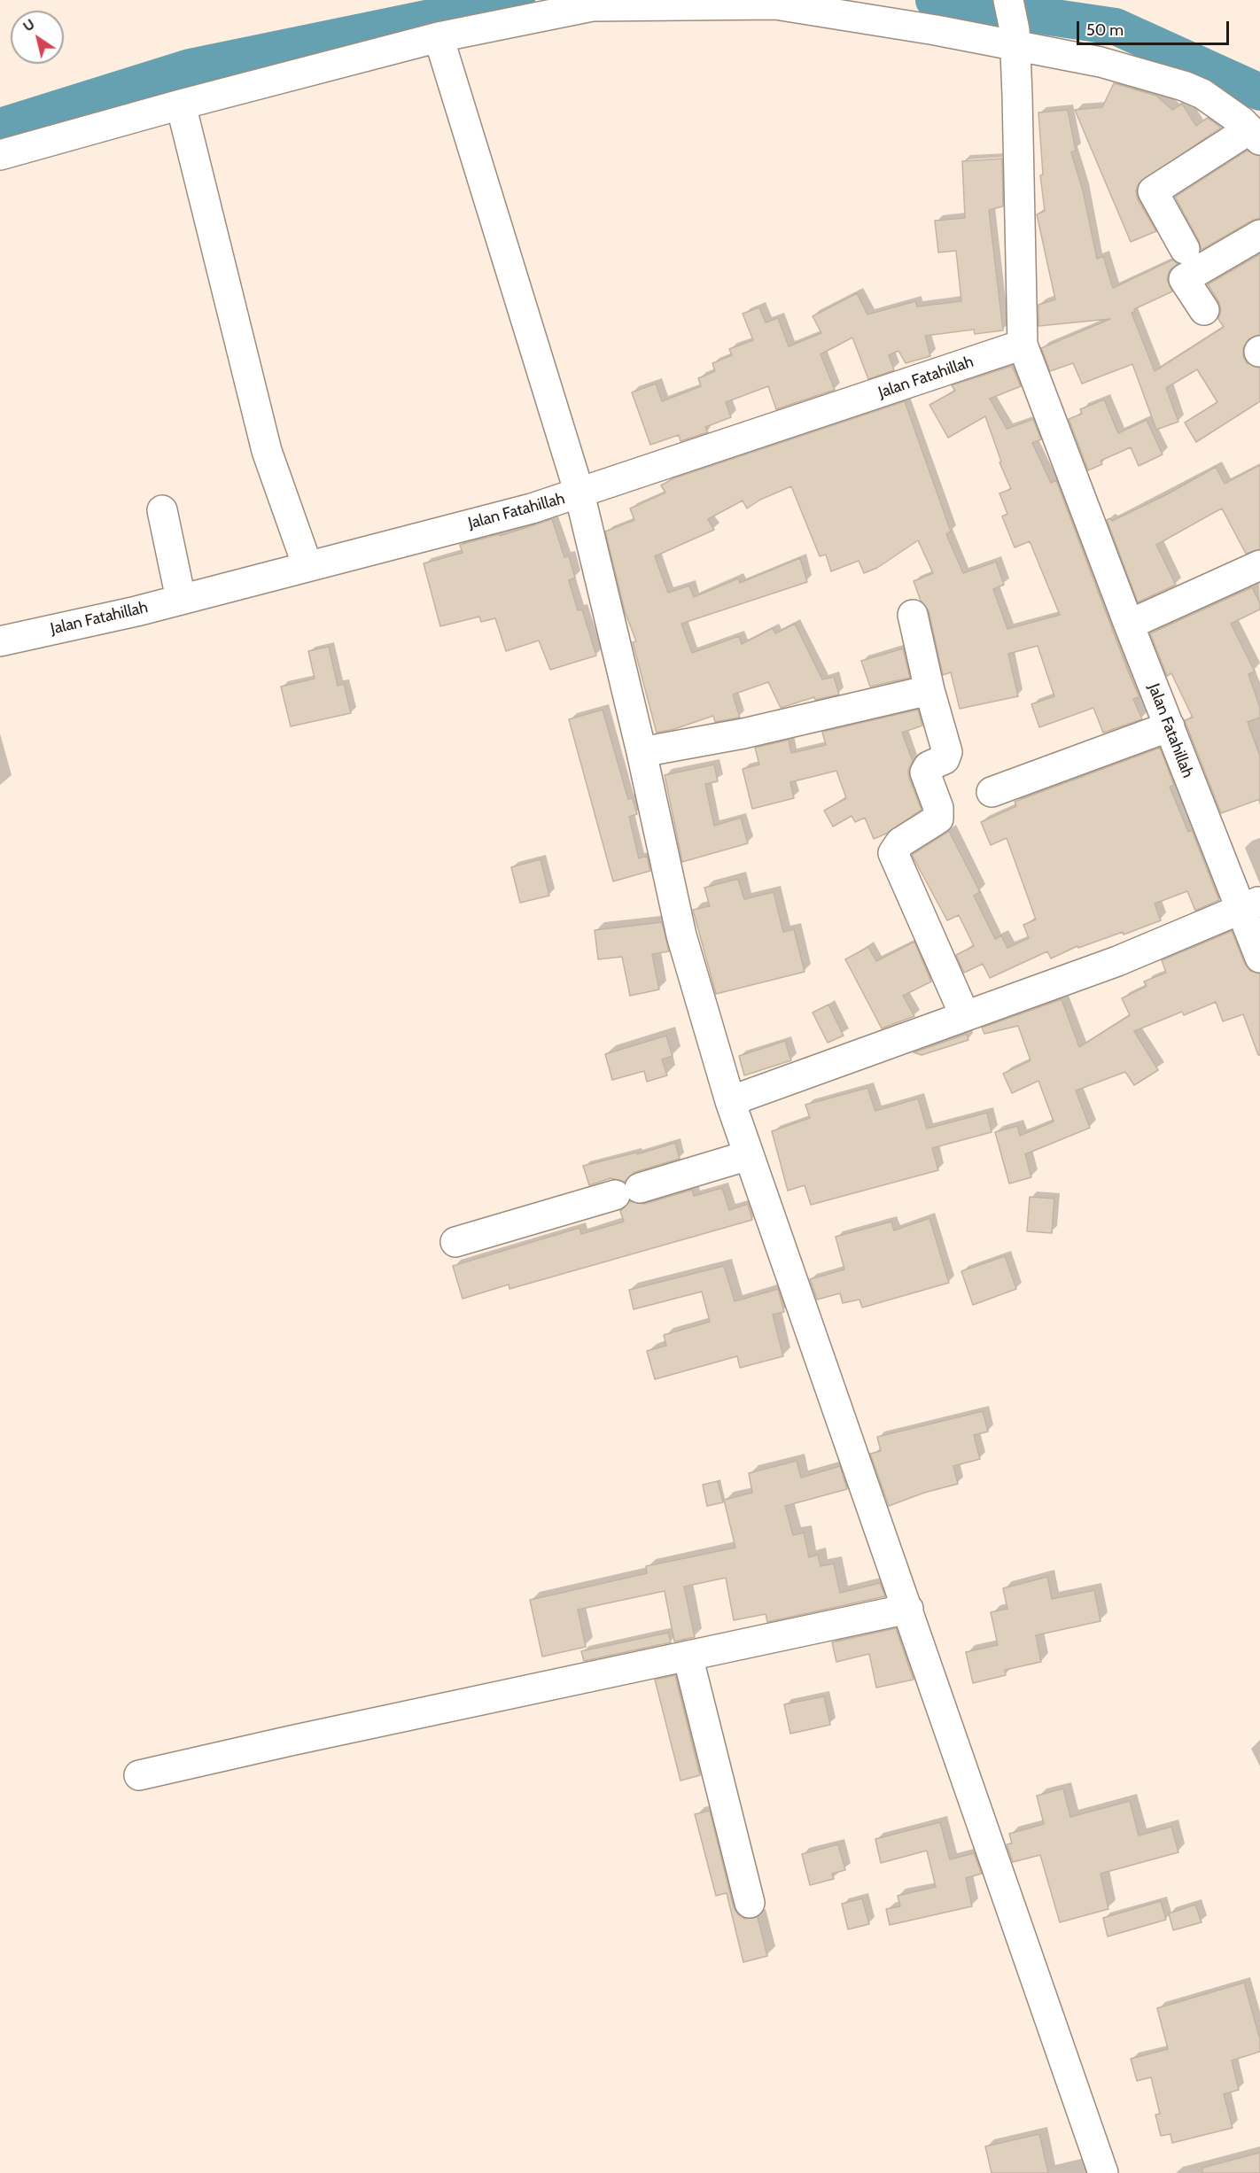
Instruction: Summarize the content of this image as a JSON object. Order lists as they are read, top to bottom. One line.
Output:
{"streets":{"street":["Jalan Fatahillah"]},"scale_bar":"50 m","north":"top left"}
